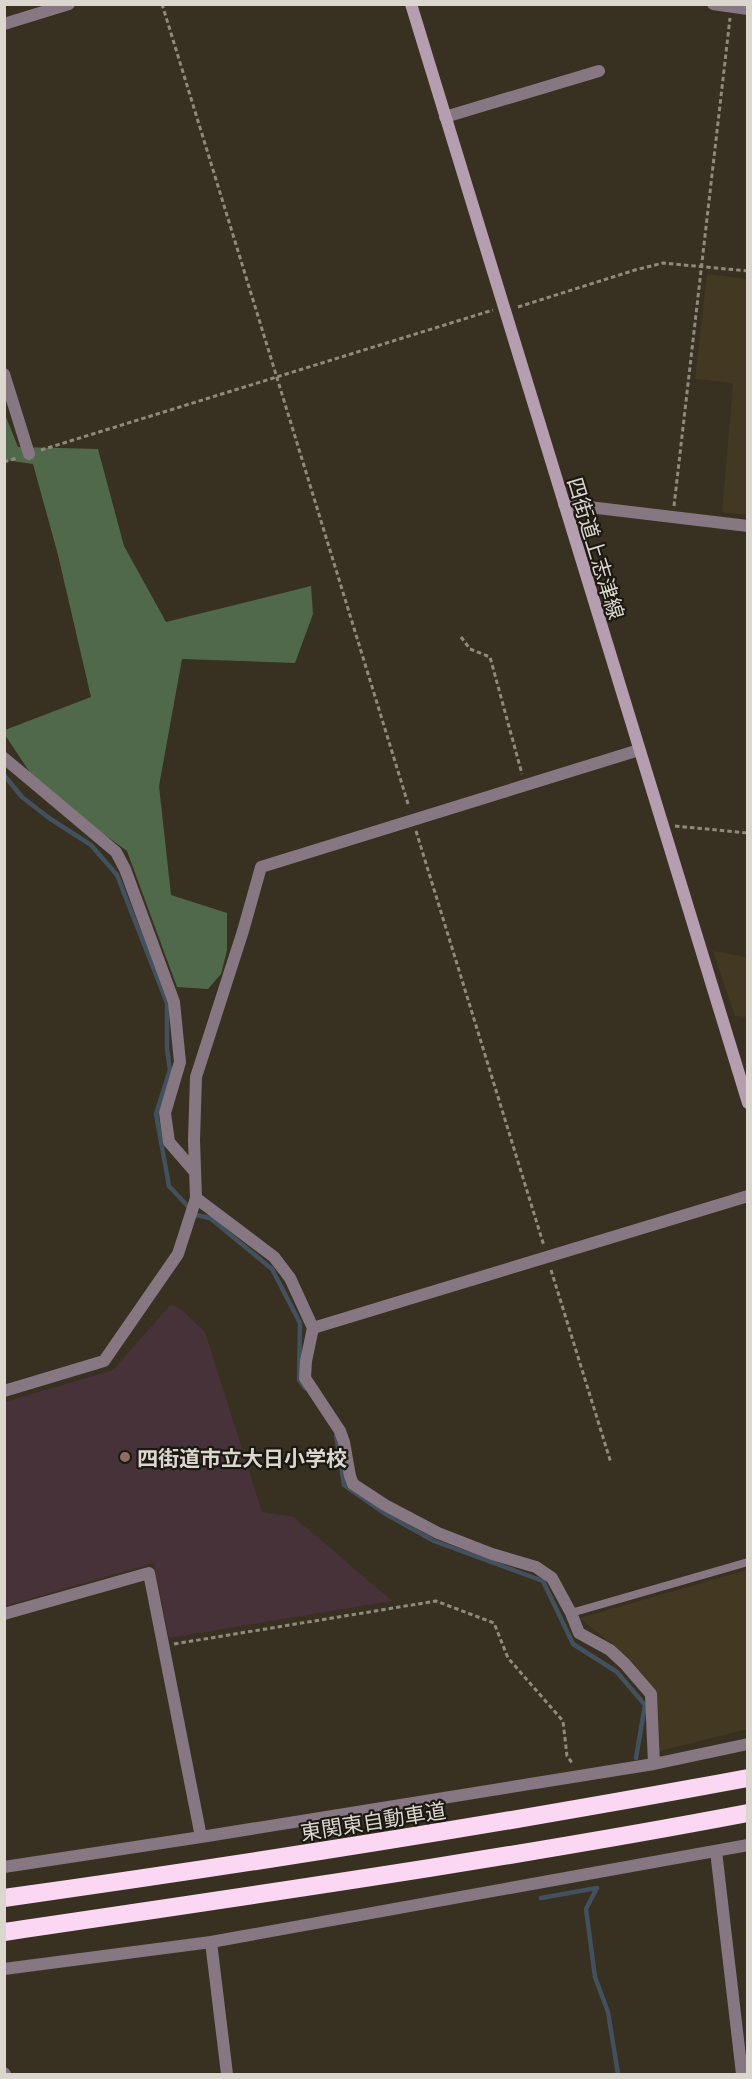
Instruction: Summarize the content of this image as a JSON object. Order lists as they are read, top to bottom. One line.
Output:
{"streets":{"highway":["東関東自動車道"],"main road":["四街道上志津線"]},"places":["四街道市立大日小学校"]}
